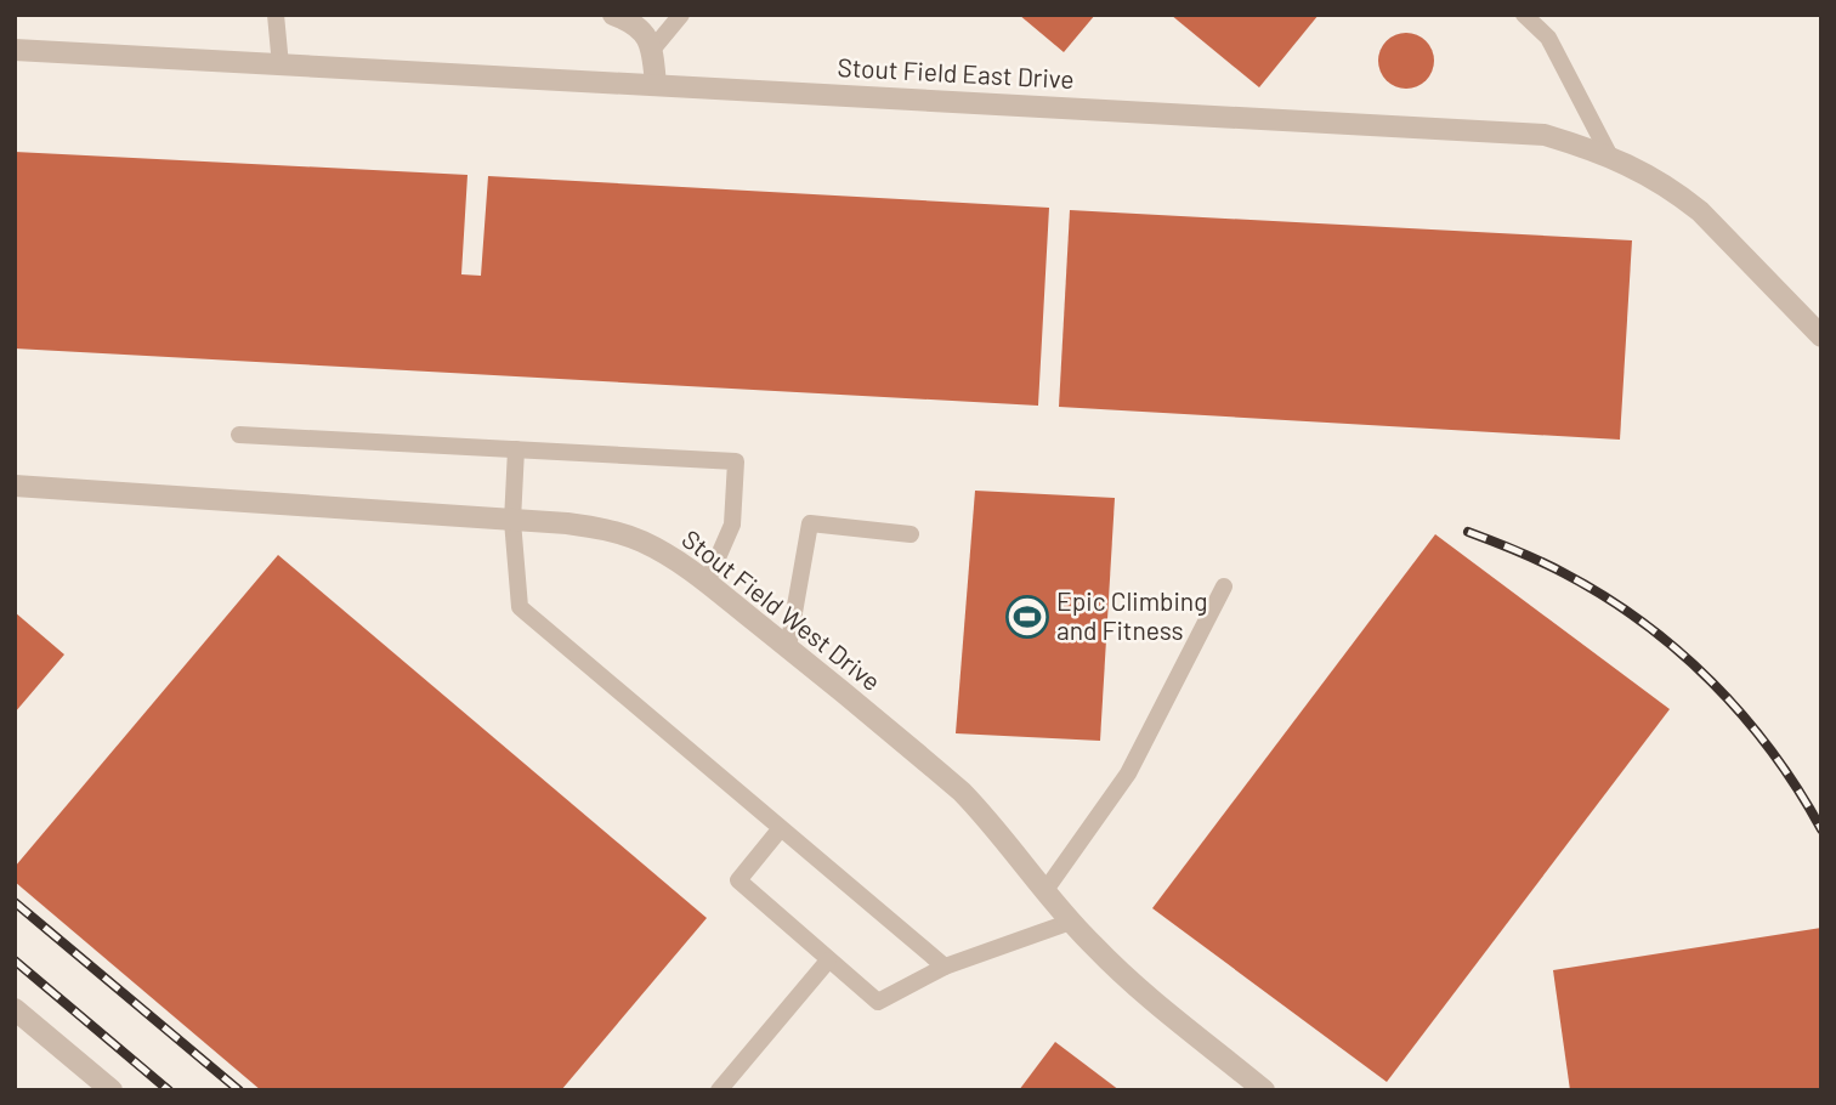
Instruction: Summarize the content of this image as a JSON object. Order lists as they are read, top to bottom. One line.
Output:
{"streets":{"street":["Stout Field East Drive","Stout Field West Drive"]},"places":{"sports":["Epic Climbing and Fitness"]}}
